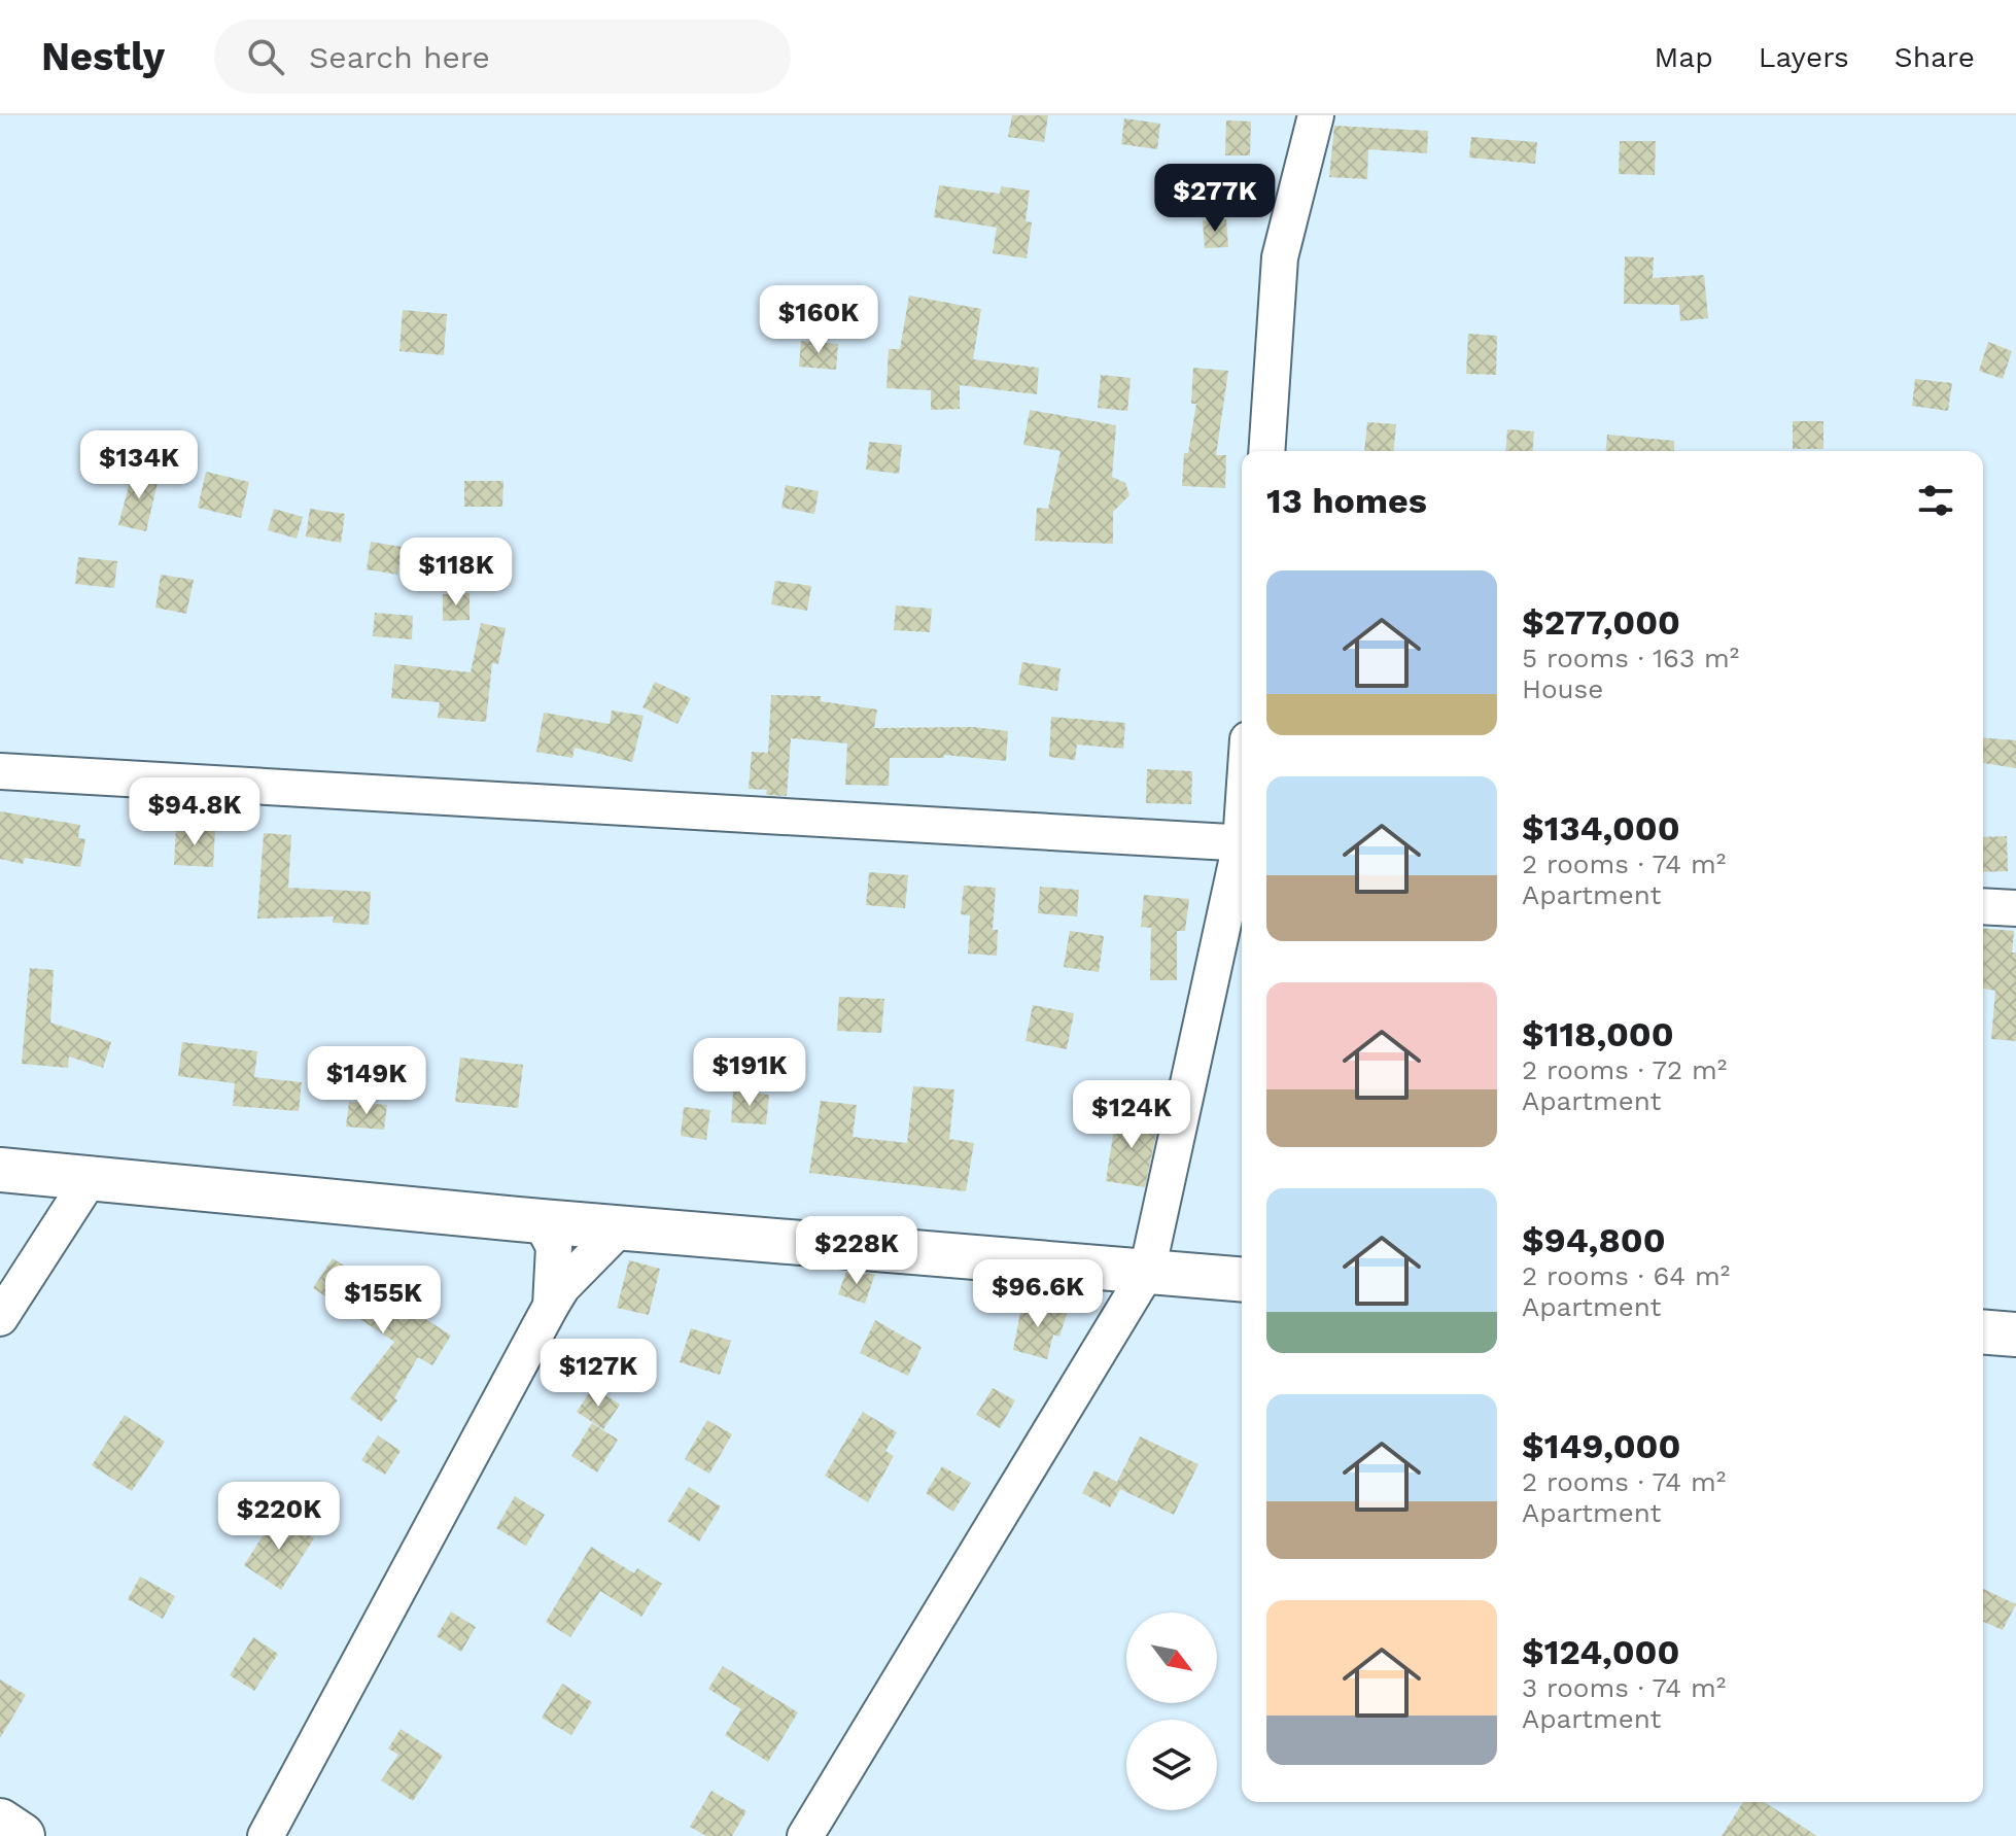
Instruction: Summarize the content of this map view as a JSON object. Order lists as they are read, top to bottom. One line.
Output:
{"north":"bottom right","page":{"header":"Nestly","search":"Search here","nav":["Map","Layers","Share"],"price":["$277K","$160K","$134K","$118K","$94.8K","$191K","$149K","$124K","$228K","$96.6K","$155K","$127K","$220K"],"heading":"13 homes","list":[{"name":"$277,000","note":"5 rooms · 163 m² · House"},{"name":"$134,000","note":"2 rooms · 74 m² · Apartment"},{"name":"$118,000","note":"2 rooms · 72 m² · Apartment"},{"name":"$94,800","note":"2 rooms · 64 m² · Apartment"},{"name":"$149,000","note":"2 rooms · 74 m² · Apartment"},{"name":"$124,000","note":"3 rooms · 74 m² · Apartment"}]}}
